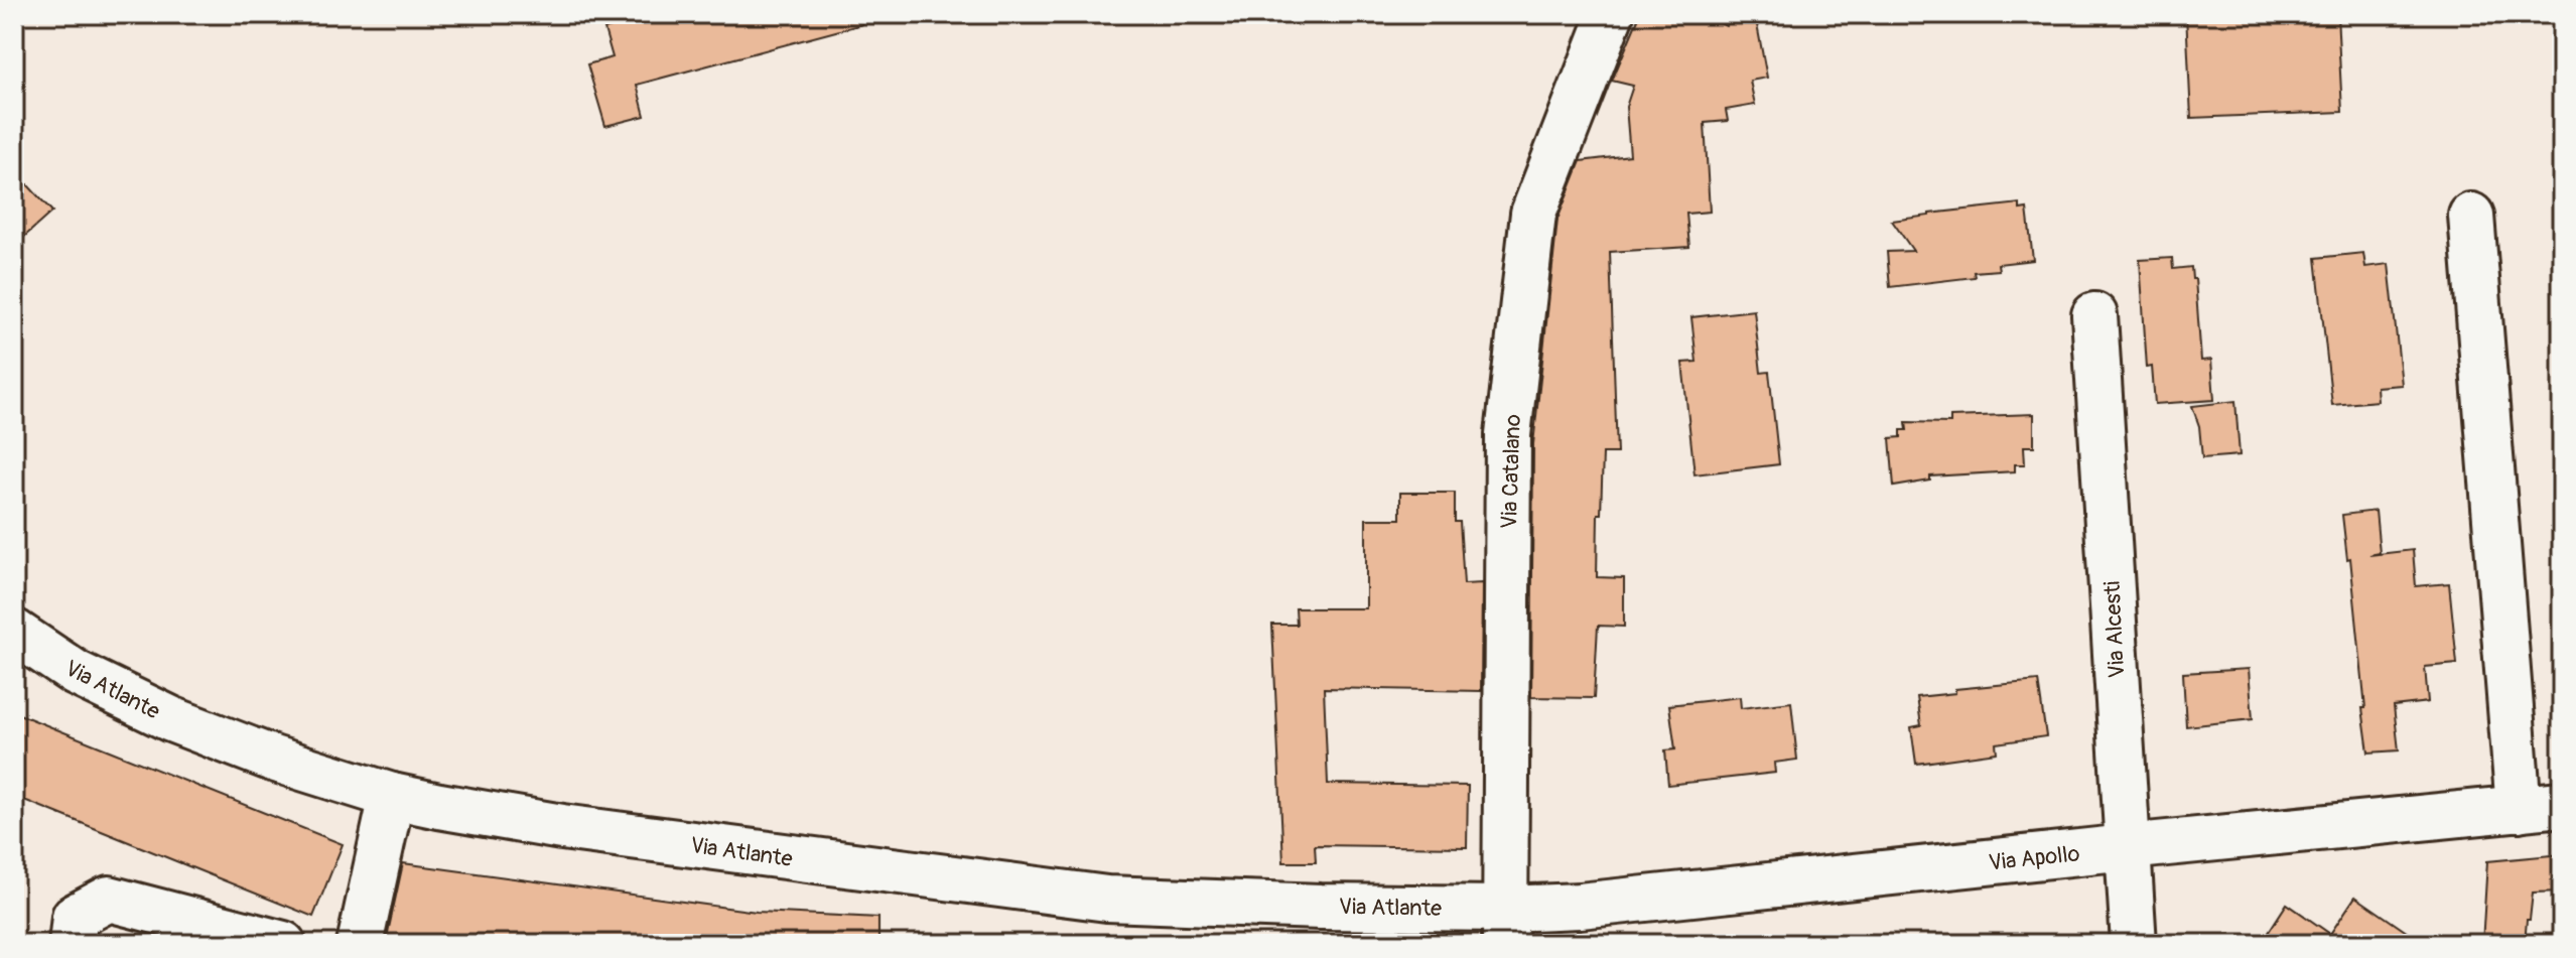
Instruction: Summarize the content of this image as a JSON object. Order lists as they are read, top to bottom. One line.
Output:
{"streets":{"street":["Via Catalano","Via Alcesti","Via Atlante","Via Apollo"]},"crossings":[["Via Catalano","Via Atlante"],["Via Catalano","Via Apollo"],["Via Alcesti","Via Apollo"],["Via Atlante","Via Apollo"]]}
